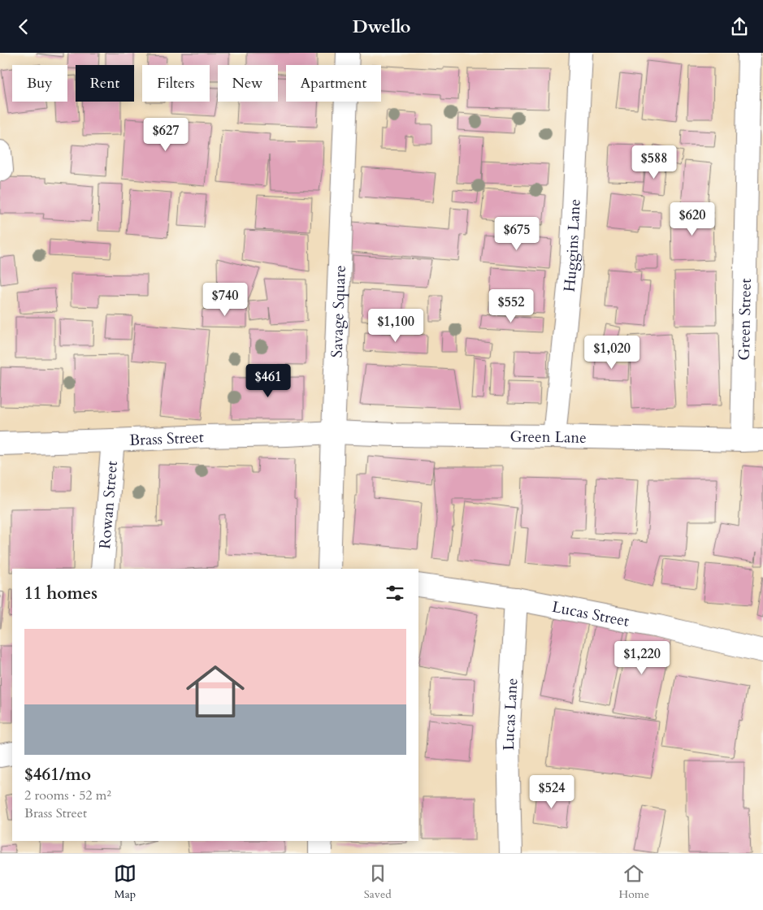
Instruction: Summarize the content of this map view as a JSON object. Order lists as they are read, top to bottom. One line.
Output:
{"streets":{"street":["Huggins Lane","Savage Square","Green Street","Green Lane","Brass Street","Rowan Street","Lucas Street","Lucas Lane"]},"crossings":[["Huggins Lane","Green Lane"],["Savage Square","Green Lane"],["Savage Square","Brass Street"],["Green Street","Green Lane"],["Green Lane","Brass Street"],["Brass Street","Rowan Street"],["Lucas Street","Lucas Lane"]],"page":{"header":"Dwello","chip":["Buy","Rent","Filters","New","Apartment"],"price":["$627","$588","$620","$675","$740","$552","$1,100","$1,020","$461","$1,220","$524"],"heading":"11 homes","list":[{"name":"$461/mo","note":"2 rooms · 52 m² · Brass Street"}],"tabs":["Map","Saved","Home"]}}
